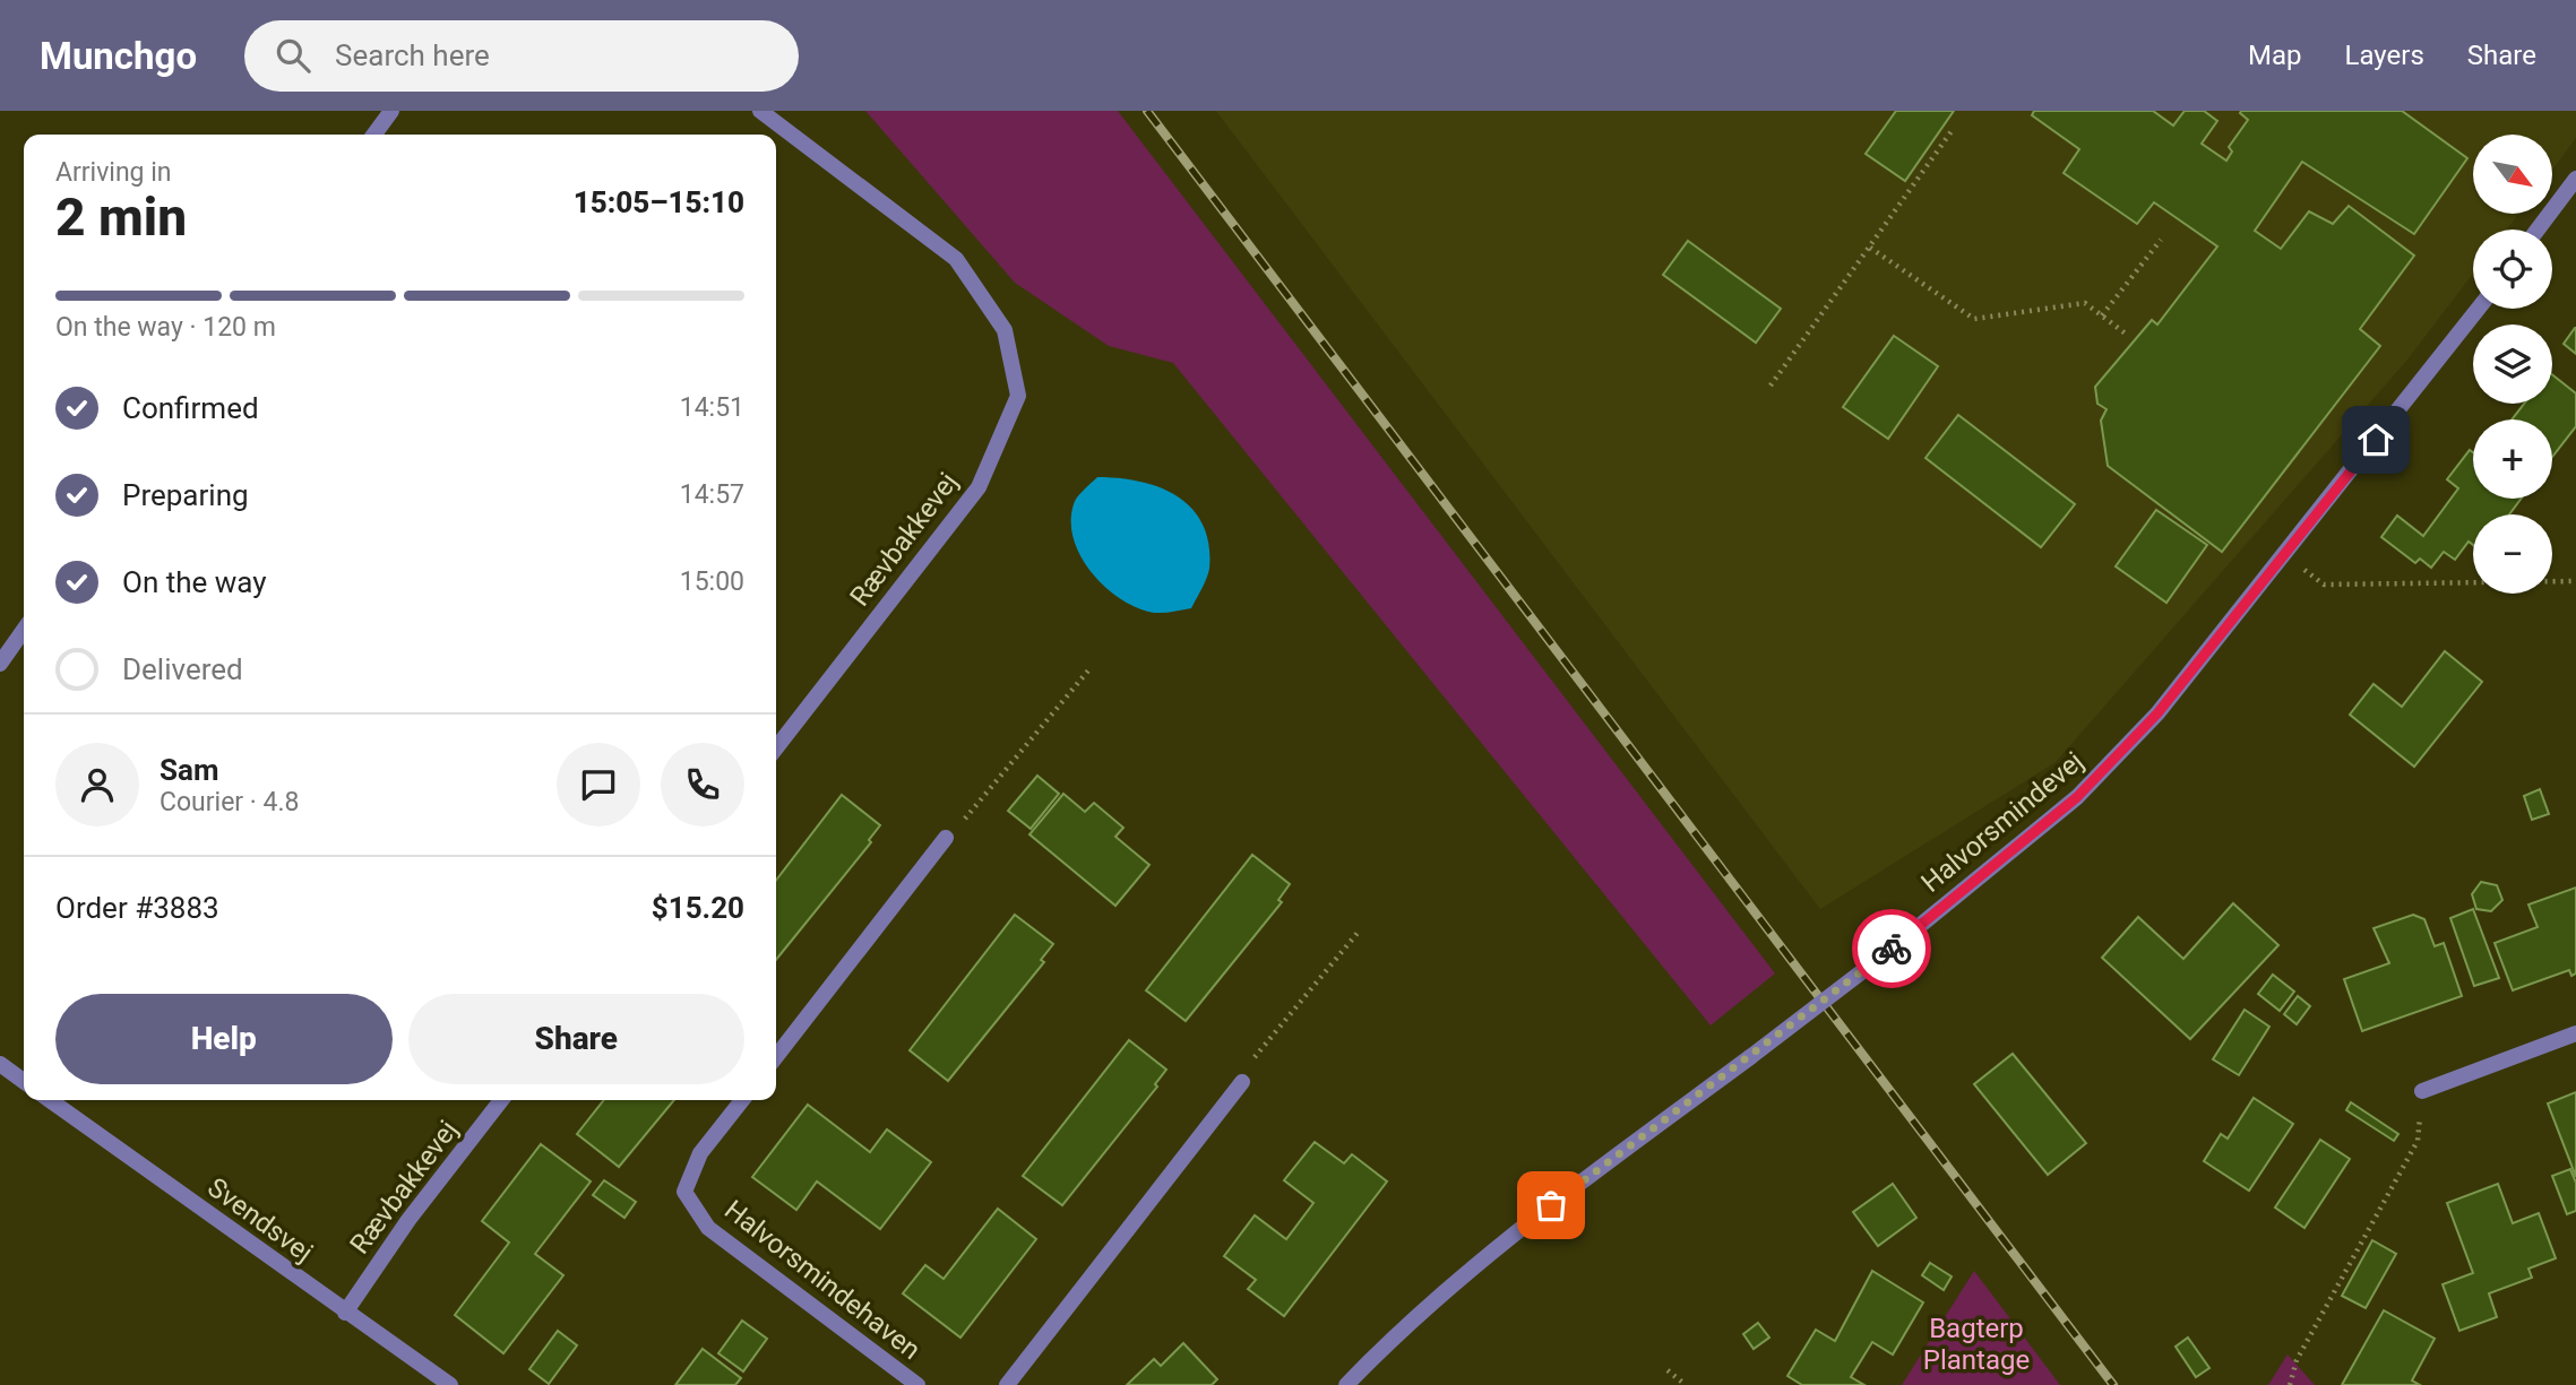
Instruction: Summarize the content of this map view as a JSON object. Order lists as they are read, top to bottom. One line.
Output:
{"streets":{"street":["Rævbakkevej","Halvorsmindevej","Svendsvej","Halvorsmindehaven"]},"crossings":[["Rævbakkevej","Svendsvej"]],"parks":["Bagterp Plantage"],"north":"bottom right","page":{"header":"Munchgo","search":"Search here","nav":["Map","Layers","Share"],"map_buttons":["+","−"],"heading":["2 min","Arriving in","15:05–15:10"],"panel":["Sam","Courier · 4.8","Order #3883","$15.20"],"bar":"On the way · 120 m","list":[["Confirmed","14:51"],["Preparing","14:57"],["On the way","15:00"],"Delivered"],"buttons":["Help","Share"]}}
